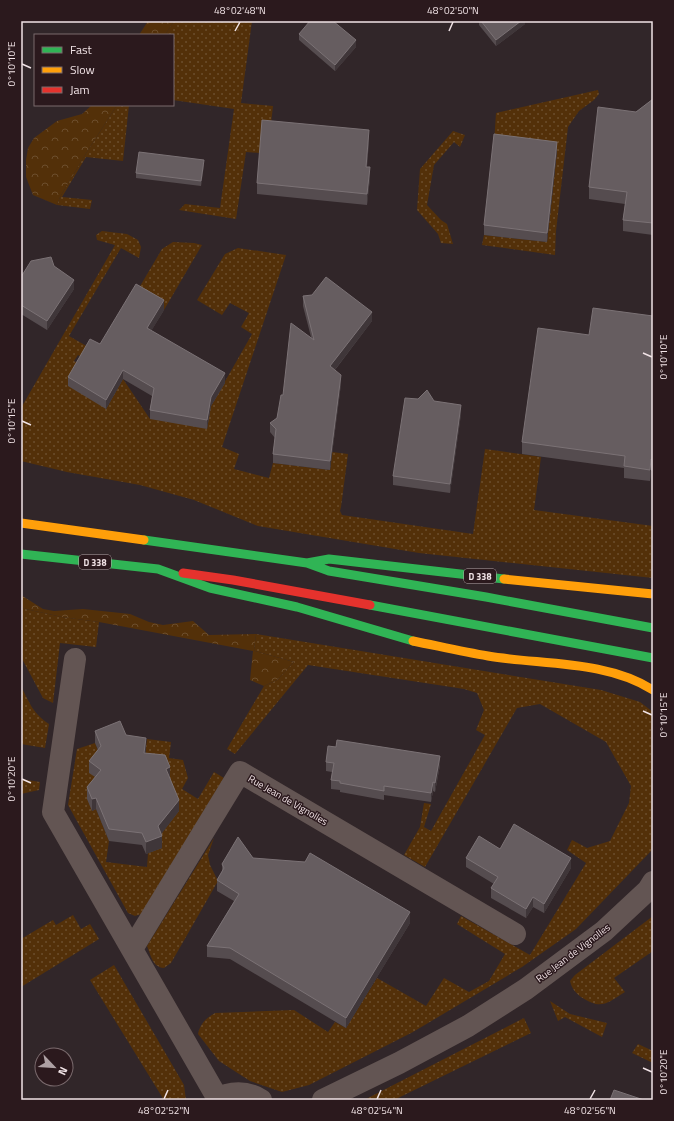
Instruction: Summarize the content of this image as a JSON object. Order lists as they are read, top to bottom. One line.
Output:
{"streets":{"main road":["D 338"],"street":["Rue Jean de Vignolles"]},"legend":["Fast","Slow","Jam"],"north":"bottom right","coordinates":["48°02'48\"N","48°02'50\"N","0°10'10\"E","0°10'15\"E","0°10'20\"E","48°02'52\"N","48°02'54\"N","48°02'56\"N"]}
